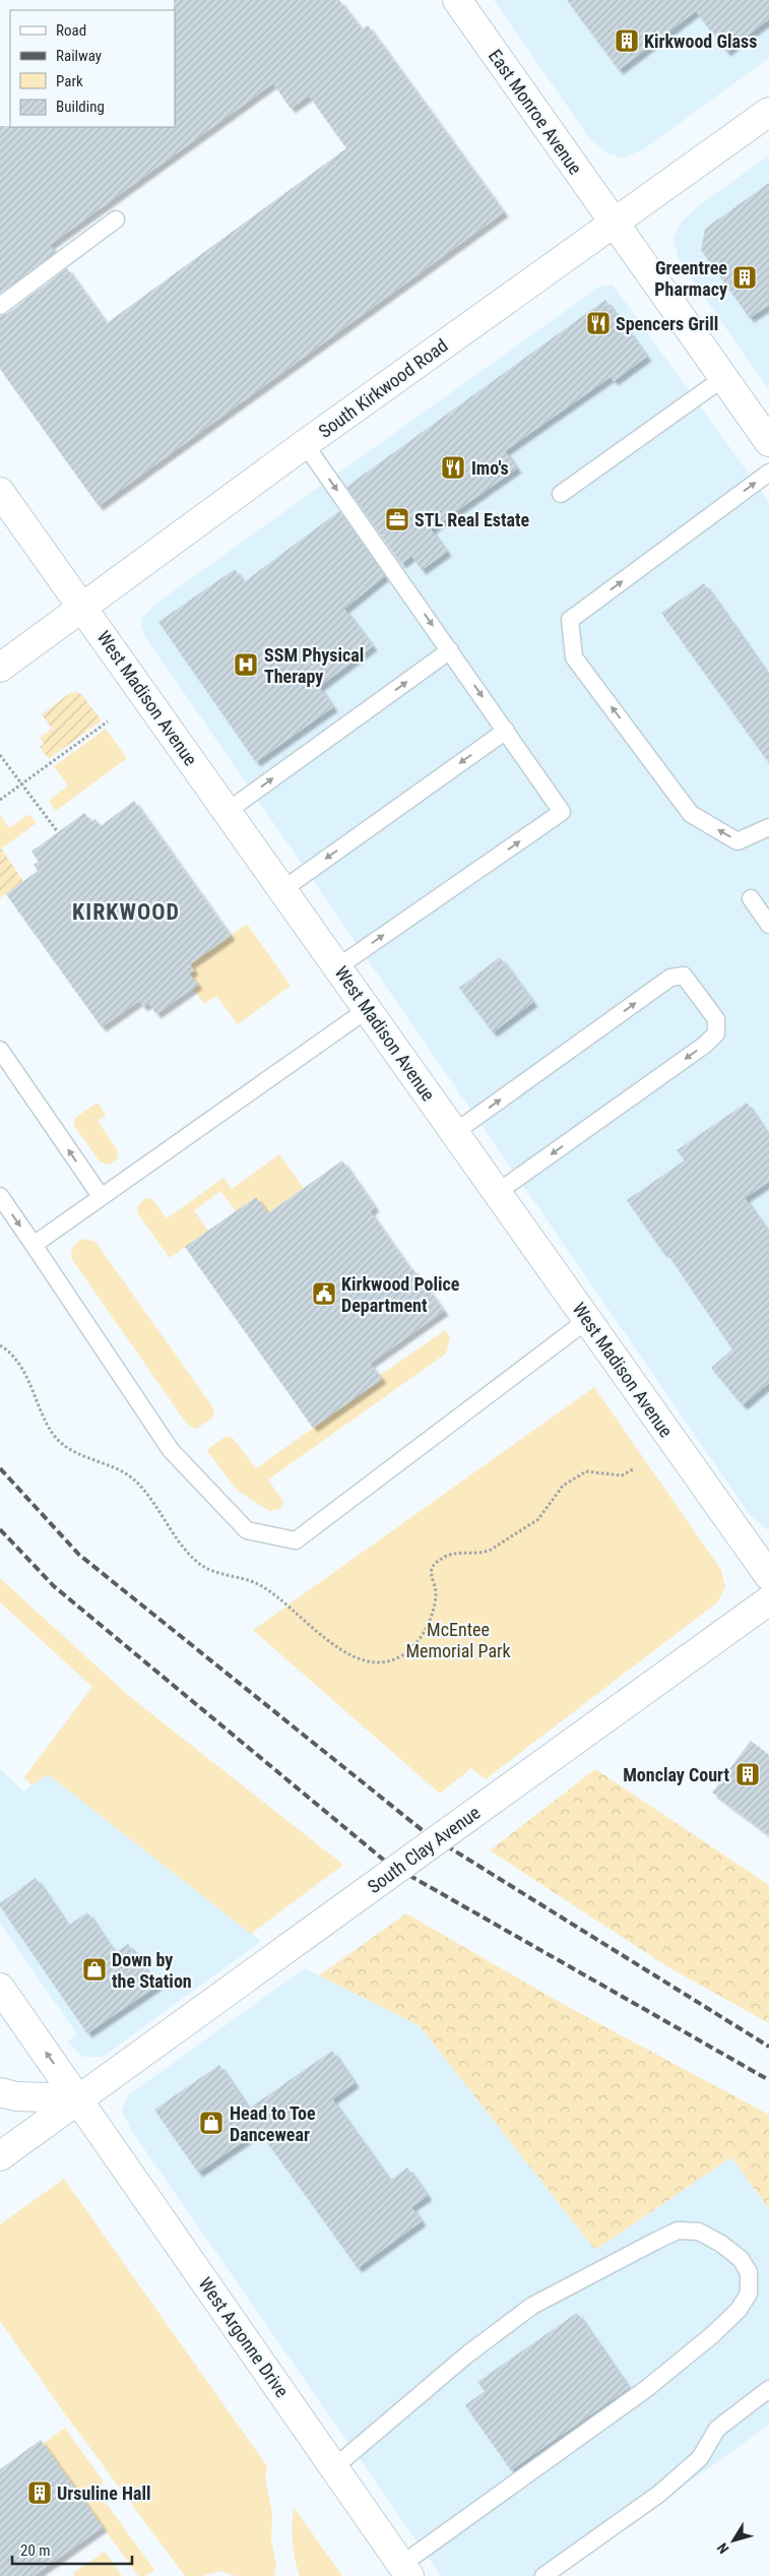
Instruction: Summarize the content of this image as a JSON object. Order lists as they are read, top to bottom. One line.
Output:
{"streets":{"street":["East Monroe Avenue","South Kirkwood Road","West Madison Avenue","South Clay Avenue","West Argonne Drive"]},"crossings":[["East Monroe Avenue","South Kirkwood Road"],["South Kirkwood Road","West Madison Avenue"],["South Clay Avenue","West Argonne Drive"]],"districts":["KIRKWOOD"],"parks":["McEntee Memorial Park"],"places":{"building":["Kirkwood Glass","Greentree Pharmacy","Monclay Court","Ursuline Hall"],"restaurant":["Spencers Grill","Imo's"],"office":["STL Real Estate"],"hospital":["SSM Physical Therapy"],"public building":["Kirkwood Police Department"],"shop":["Down by the Station","Head to Toe Dancewear"]},"legend":["Road","Railway","Park","Building"],"scale_bar":"20 m","north":"bottom left"}
